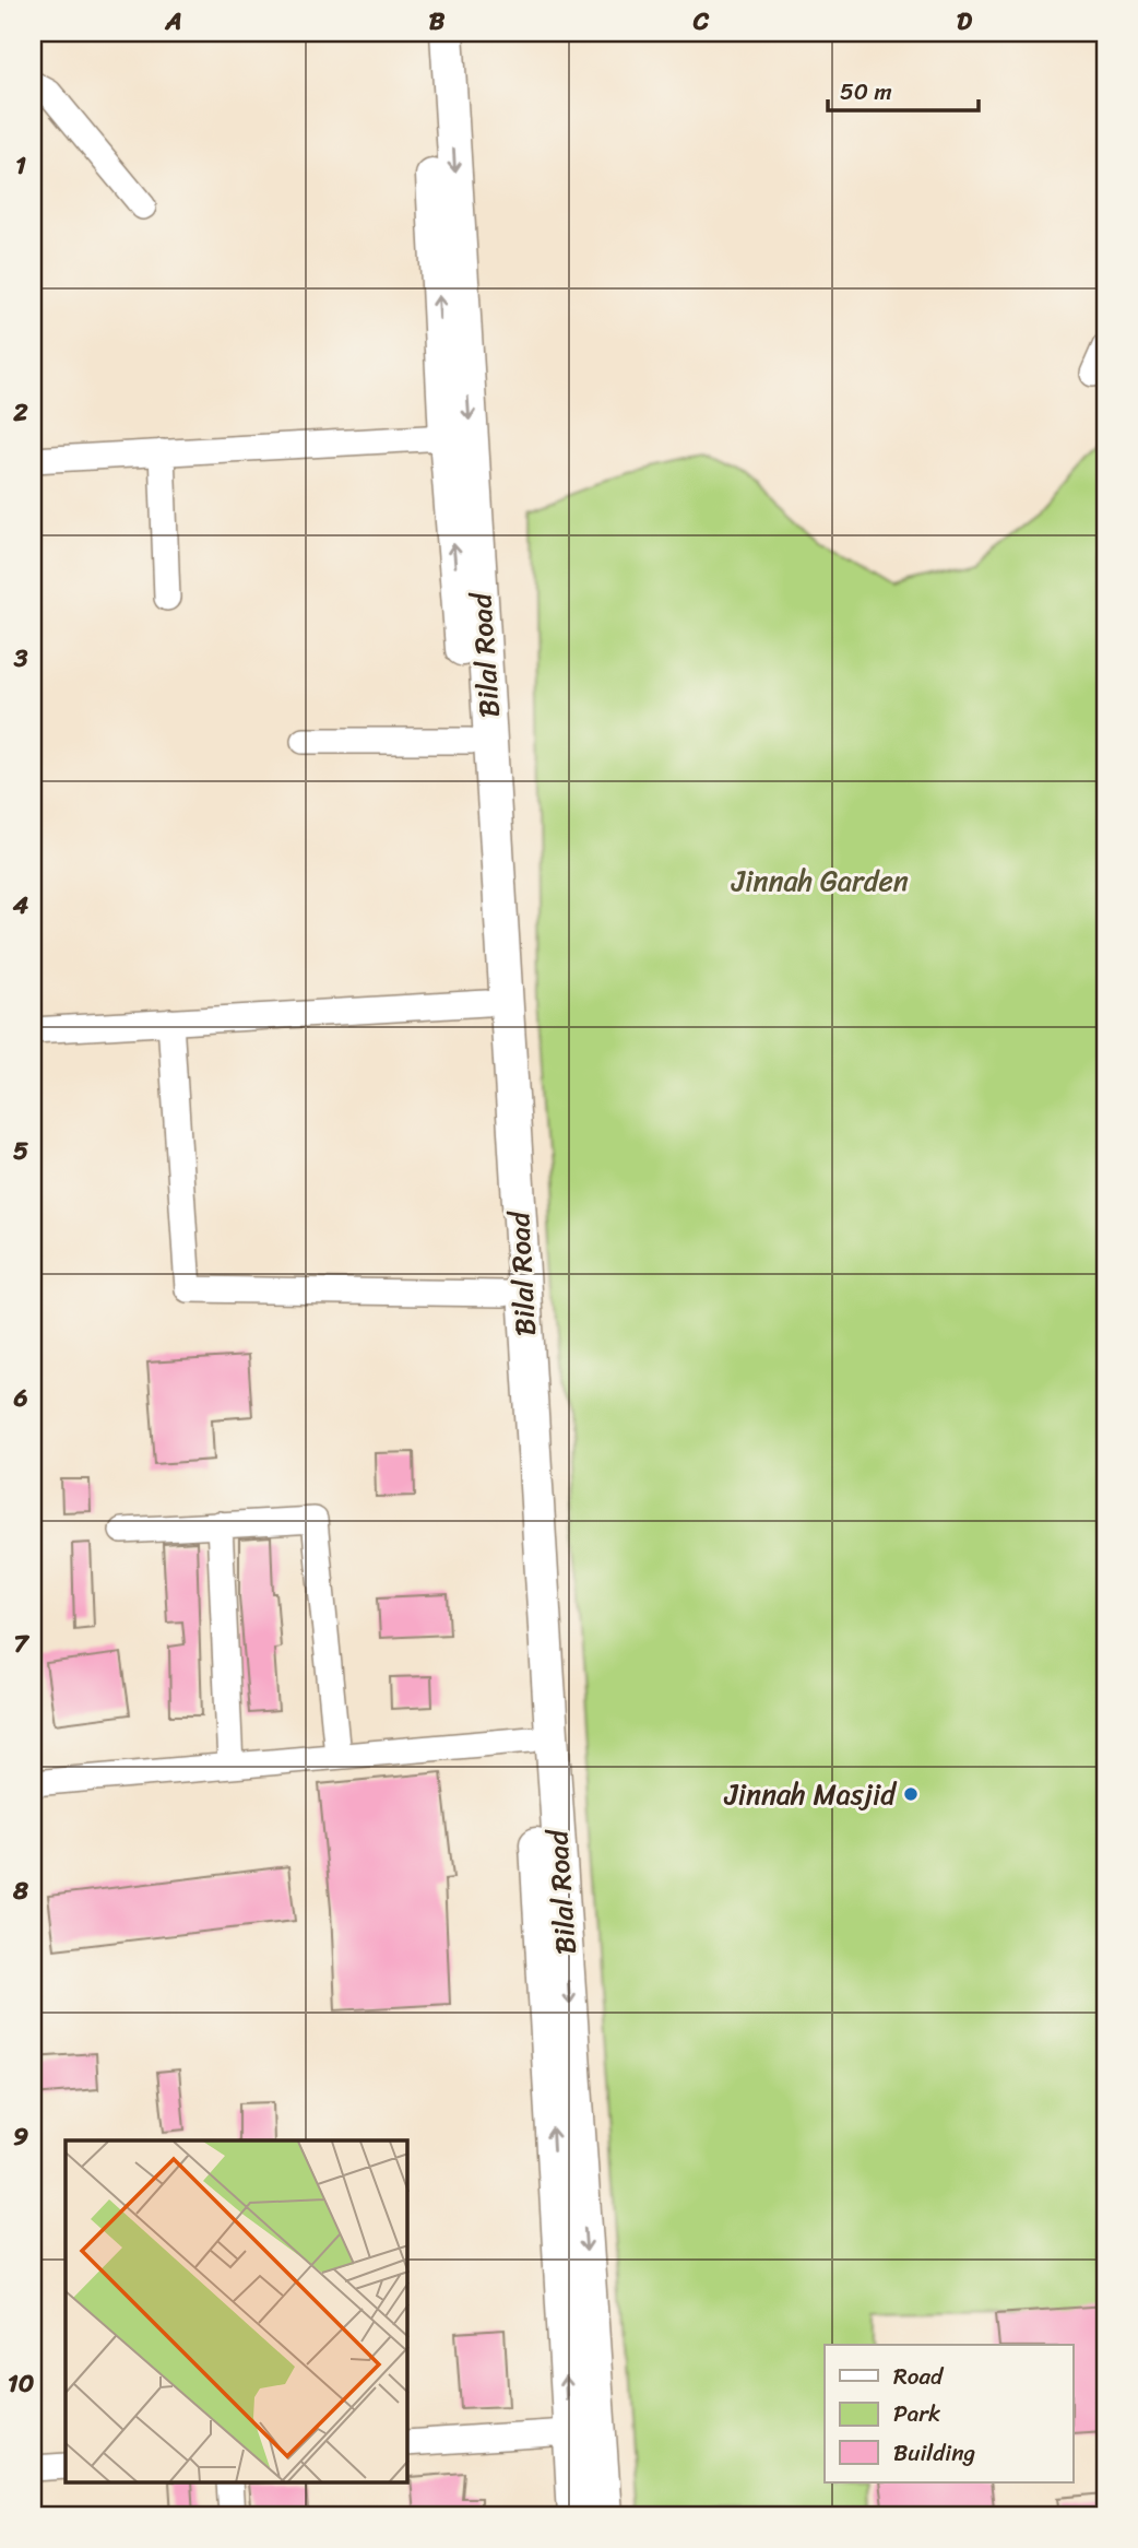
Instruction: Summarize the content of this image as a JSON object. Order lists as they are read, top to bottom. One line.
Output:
{"streets":{"main road":["Bilal Road"]},"parks":["Jinnah Garden"],"places":["Jinnah Masjid"],"legend":["Road","Park","Building"],"scale_bar":"50 m","grid":{"columns":["A","B","C","D"],"rows":["1","2","3","4","5","6","7","8","9","10"]}}
